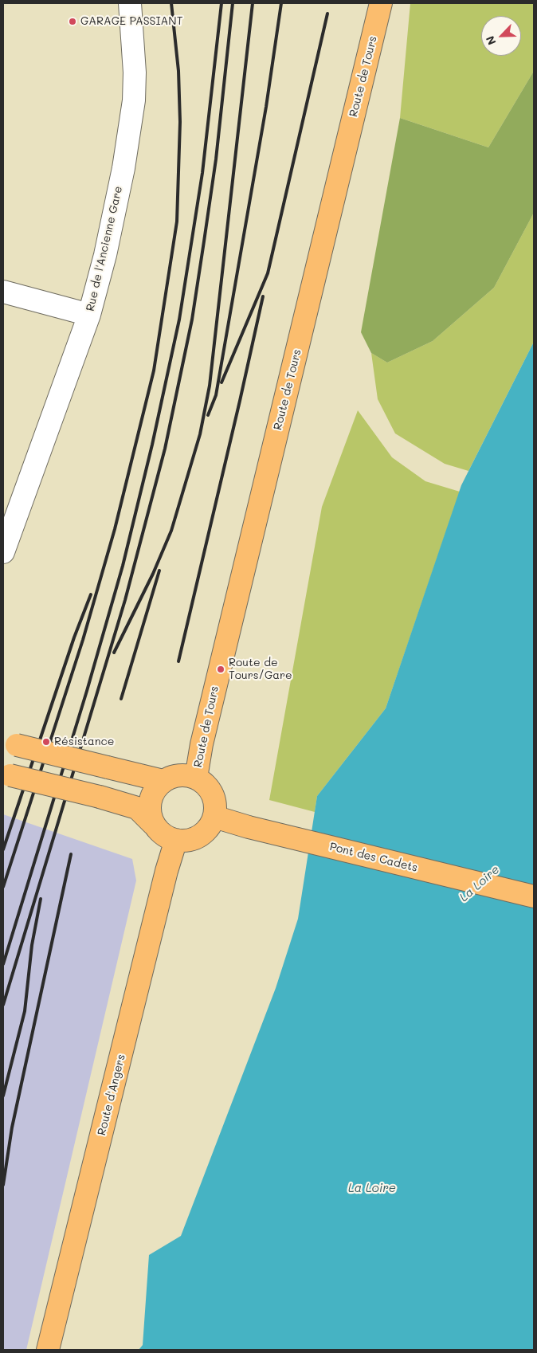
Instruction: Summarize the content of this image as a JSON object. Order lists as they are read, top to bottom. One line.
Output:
{"streets":{"main road":["Route de Tours","Pont des Cadets","Route d'Angers"],"street":["Rue de l'Ancienne Gare"]},"crossings":[["Route de Tours","Pont des Cadets"],["Route de Tours","Route d'Angers"],["Pont des Cadets","Route d'Angers"]],"water":["La Loire"],"places":["GARAGE PASSIANT","Route de Tours/Gare","Résistance"],"north":"bottom left"}
